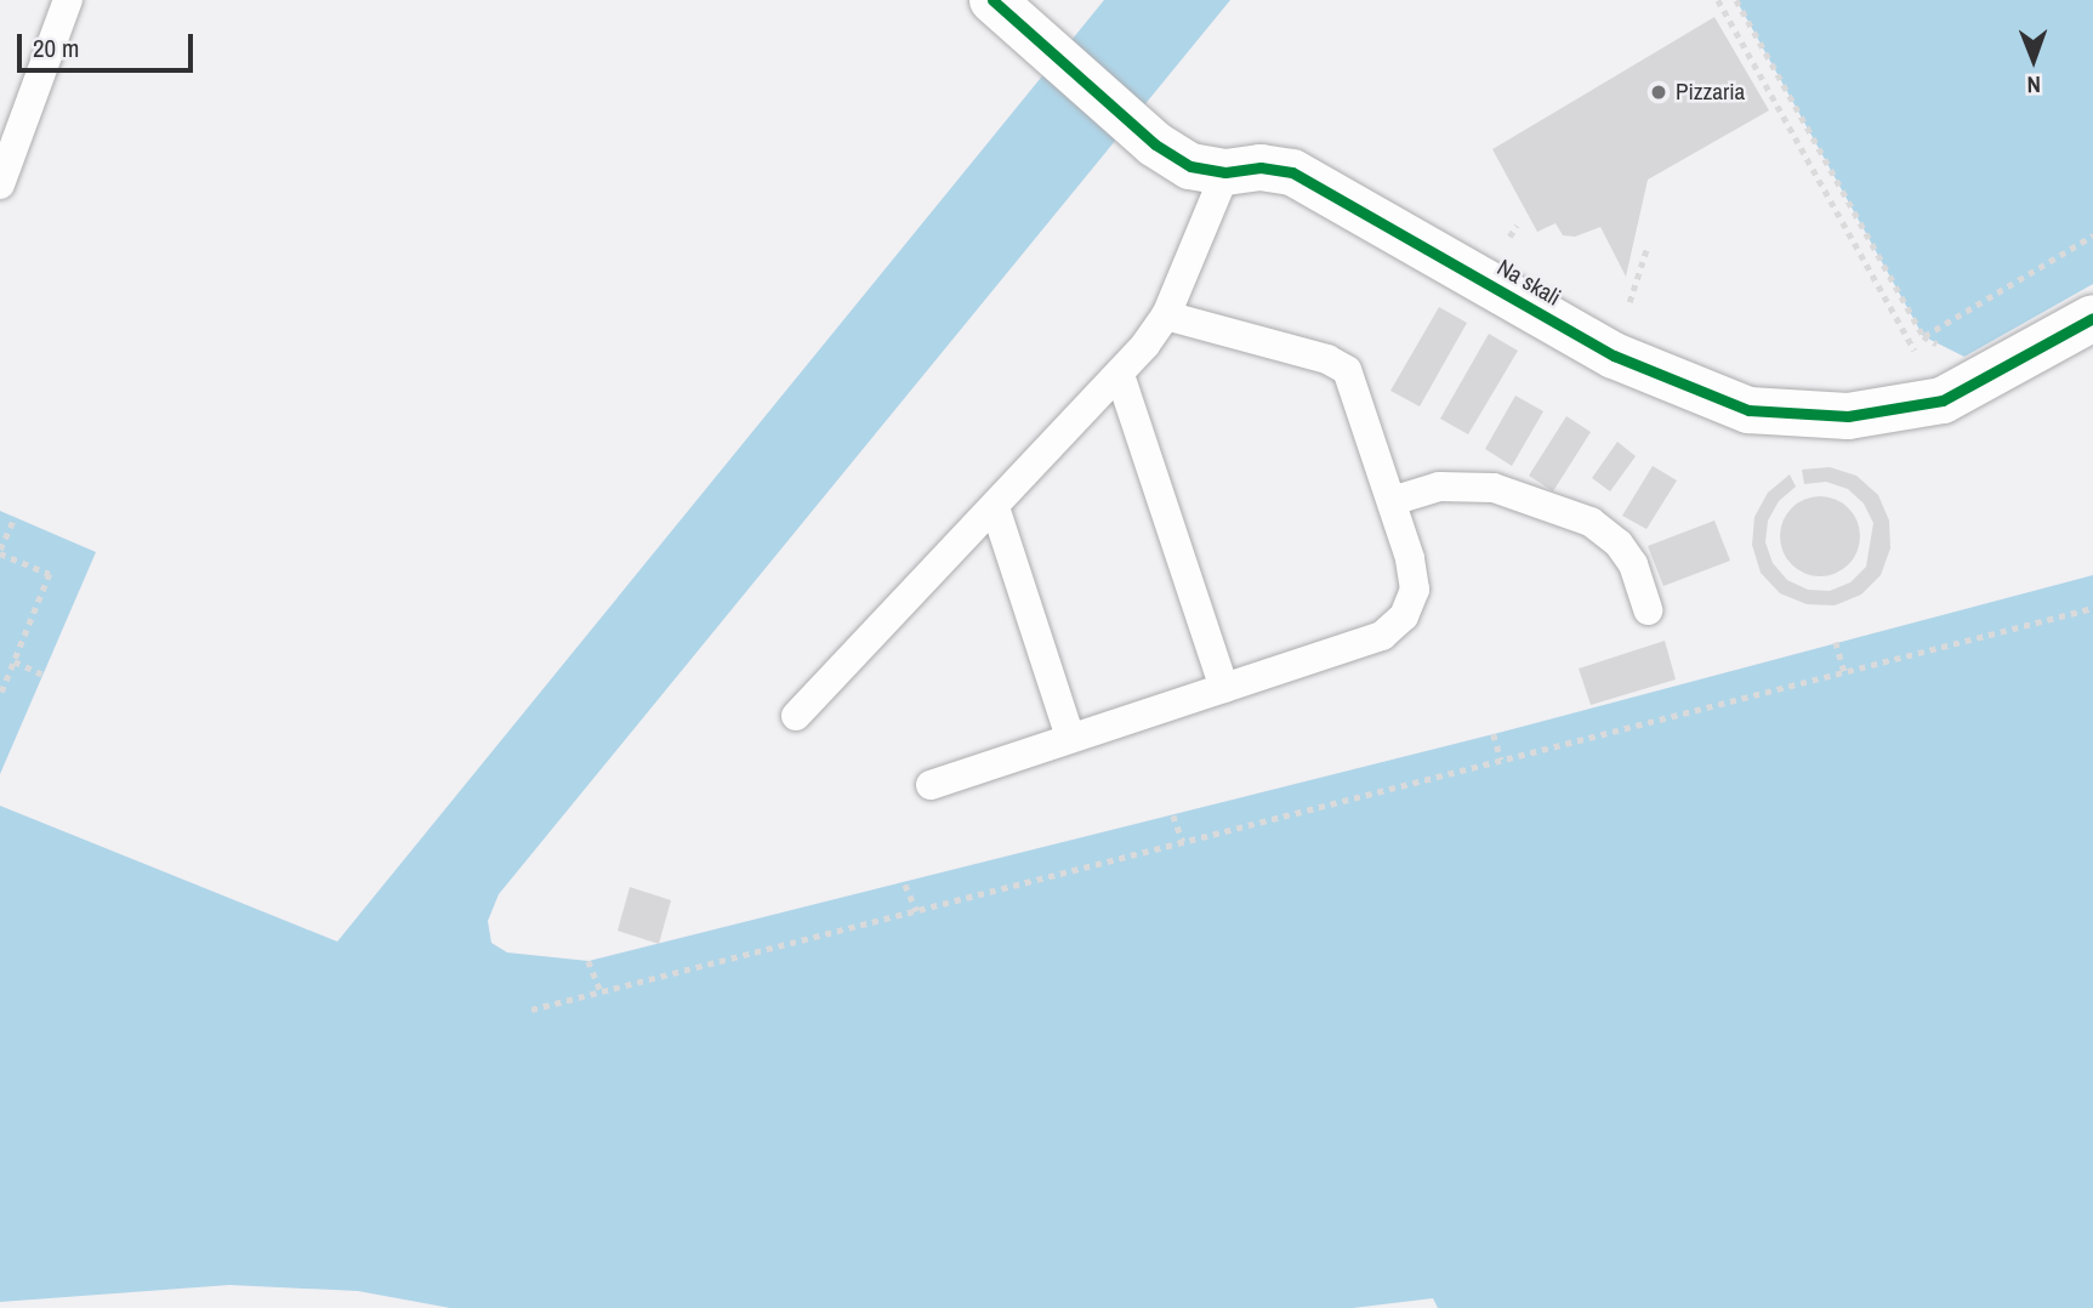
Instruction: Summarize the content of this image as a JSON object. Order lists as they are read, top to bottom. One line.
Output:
{"streets":{"street":["Na skali"]},"places":["Pizzaria"],"scale_bar":"20 m","north":"bottom"}
